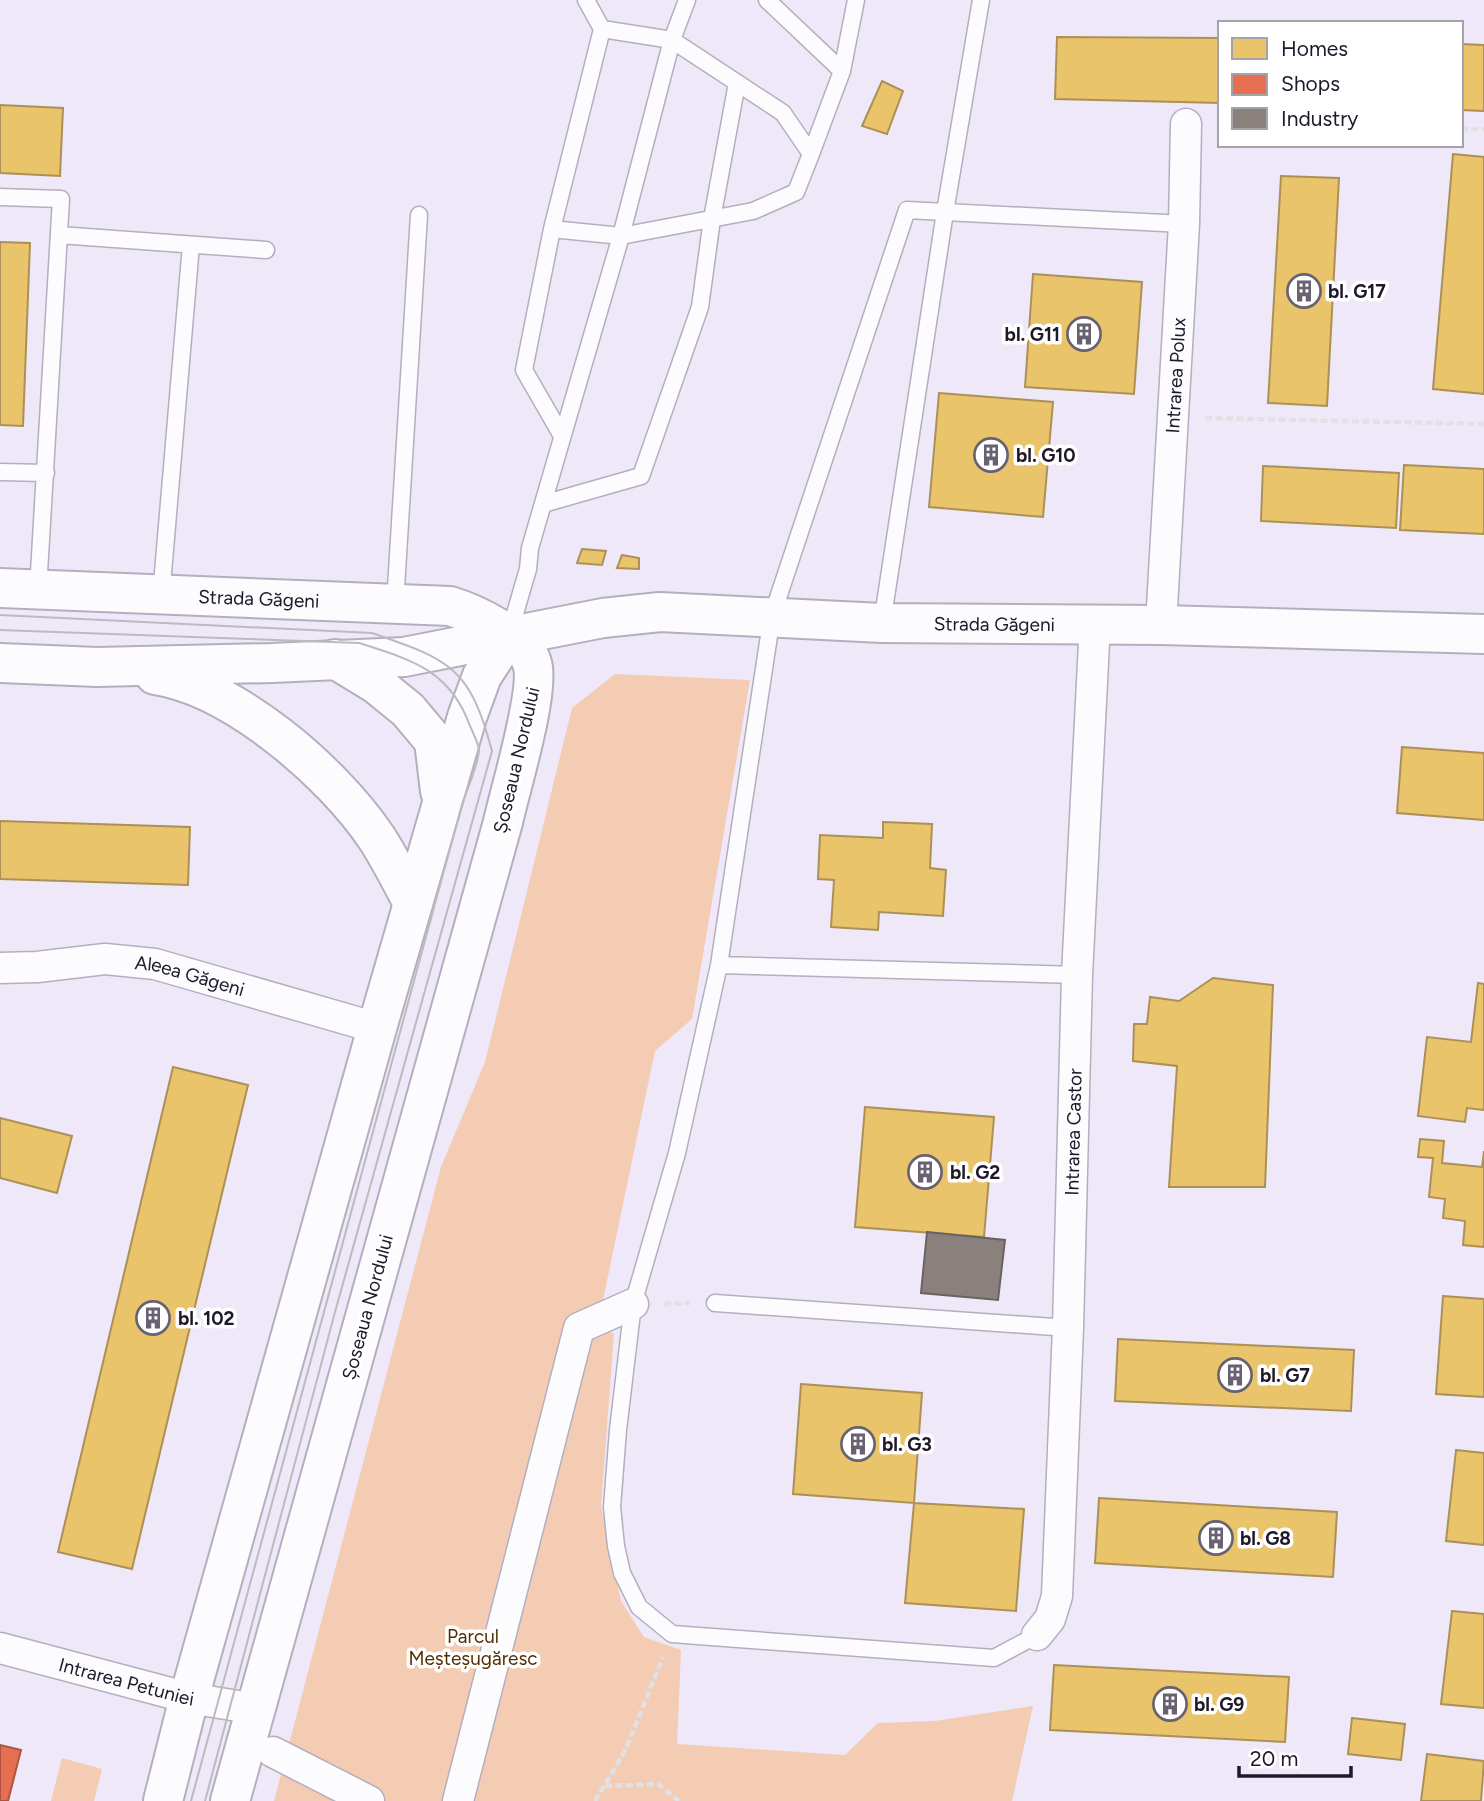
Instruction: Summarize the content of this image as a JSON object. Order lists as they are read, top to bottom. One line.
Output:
{"streets":{"main road":["Strada Găgeni","Șoseaua Nordului"],"street":["Intrarea Polux","Aleea Găgeni","Intrarea Castor","Intrarea Petuniei"]},"crossings":[["Intrarea Polux","Strada Găgeni"],["Strada Găgeni","Șoseaua Nordului"],["Strada Găgeni","Intrarea Castor"],["Șoseaua Nordului","Intrarea Petuniei"]],"parks":["Parcul Meșteșugăresc"],"places":{"building":["bl. G17","bl. G11","bl. G10","bl. G2","bl. 102","bl. G7","bl. G3","bl. G8","bl. G9"]},"legend":["Homes","Shops","Industry"],"scale_bar":"20 m"}
